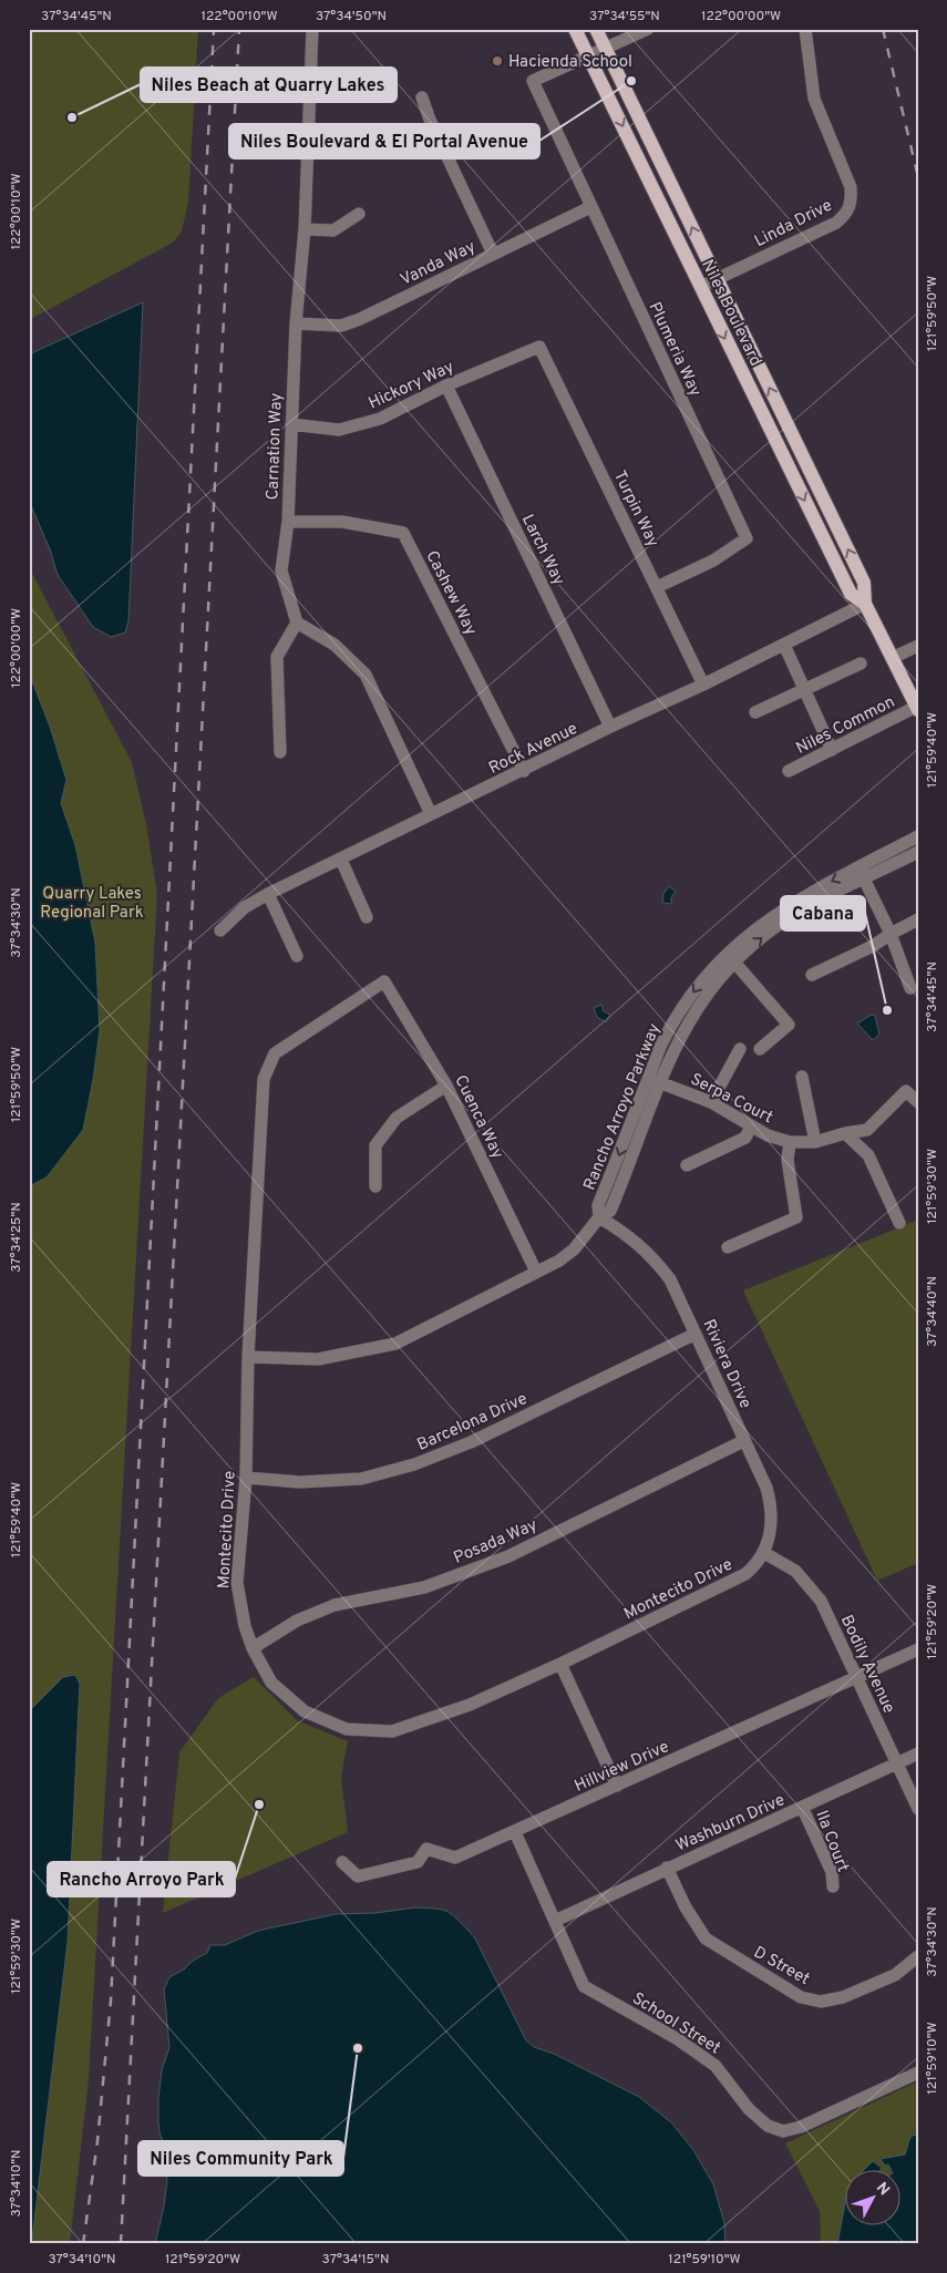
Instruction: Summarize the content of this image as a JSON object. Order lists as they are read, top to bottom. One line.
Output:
{"streets":{"main road":["Niles Boulevard"],"street":["Linda Drive","Vanda Way","Plumeria Way","Hickory Way","Carnation Way","Turpin Way","Larch Way","Cashew Way","Niles Common","Rock Avenue","Serpa Court","Rancho Arroyo Parkway","Cuenca Way","Riviera Drive","Barcelona Drive","Montecito Drive","Posada Way","Bodily Avenue","Hillview Drive","Washburn Drive","Ila Court","D Street","School Street"]},"crossings":[["Linda Drive","Niles Boulevard"],["Vanda Way","Plumeria Way"],["Vanda Way","Carnation Way"],["Niles Boulevard","Plumeria Way"],["Niles Boulevard","Niles Common"],["Niles Boulevard","Rock Avenue"],["Plumeria Way","Turpin Way"],["Hickory Way","Carnation Way"],["Hickory Way","Turpin Way"],["Hickory Way","Larch Way"],["Carnation Way","Cashew Way"],["Turpin Way","Rock Avenue"],["Larch Way","Rock Avenue"],["Cashew Way","Rock Avenue"],["Serpa Court","Rancho Arroyo Parkway"],["Rancho Arroyo Parkway","Cuenca Way"],["Rancho Arroyo Parkway","Riviera Drive"],["Rancho Arroyo Parkway","Montecito Drive"],["Cuenca Way","Montecito Drive"],["Riviera Drive","Barcelona Drive"],["Riviera Drive","Montecito Drive"],["Riviera Drive","Posada Way"],["Riviera Drive","Bodily Avenue"],["Barcelona Drive","Montecito Drive"],["Montecito Drive","Posada Way"],["Montecito Drive","Bodily Avenue"],["Bodily Avenue","Hillview Drive"],["Bodily Avenue","Washburn Drive"],["Hillview Drive","School Street"],["Washburn Drive","Ila Court"],["Washburn Drive","D Street"],["Washburn Drive","School Street"]],"parks":["Quarry Lakes Regional Park"],"places":["Hacienda School","Niles Boulevard & El Portal Avenue","Niles Beach at Quarry Lakes","Cabana","Rancho Arroyo Park","Niles Community Park"],"north":"top right","coordinates":["37°34'45\"N","122°00'10\"W","37°34'50\"N","37°34'55\"N","122°00'00\"W","121°59'50\"W","121°59'40\"W","37°34'30\"N","121°59'30\"W","37°34'25\"N","37°34'40\"N","121°59'20\"W","121°59'10\"W","37°34'10\"N","37°34'15\"N"]}
